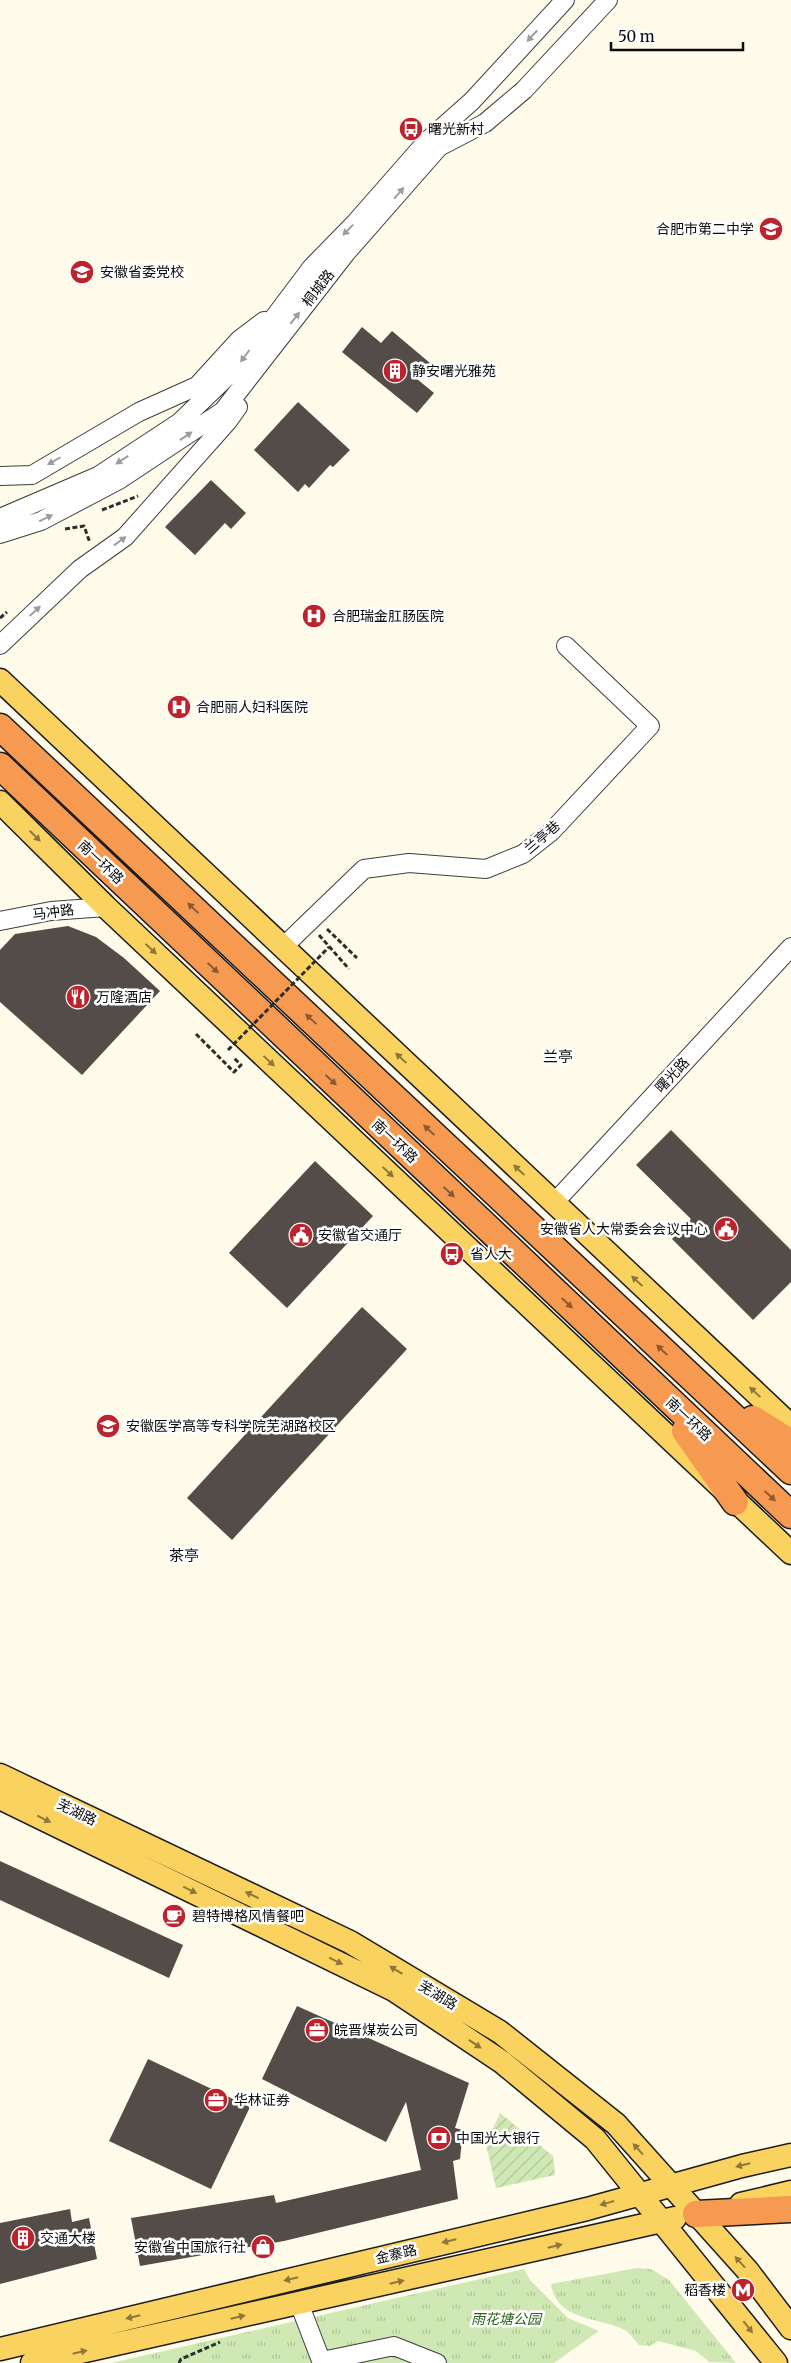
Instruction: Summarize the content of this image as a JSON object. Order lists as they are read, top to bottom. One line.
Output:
{"streets":{"highway":["南一环路"],"main road":["芜湖路","金寨路"],"street":["桐城路","兰亭巷","马冲路","曙光路"]},"crossings":[["芜湖路","金寨路"]],"districts":["兰亭","茶亭"],"parks":["雨花塘公园"],"places":{"bus stop":["曙光新村","省人大"],"school or university":["合肥市第二中学","安徽省委党校","安徽医学高等专科学院芜湖路校区"],"building":["静安曙光雅苑","交通大楼"],"hospital":["合肥瑞金肛肠医院","合肥丽人妇科医院"],"restaurant":["万隆酒店"],"public building":["安徽省人大常委会会议中心","安徽省交通厅"],"cafe":["碧特博格风情餐吧"],"office":["皖晋煤炭公司","华林证券"],"bank":["中国光大银行"],"shop":["安徽省中国旅行社"],"metro station":["稻香楼"]},"scale_bar":"50 m"}
